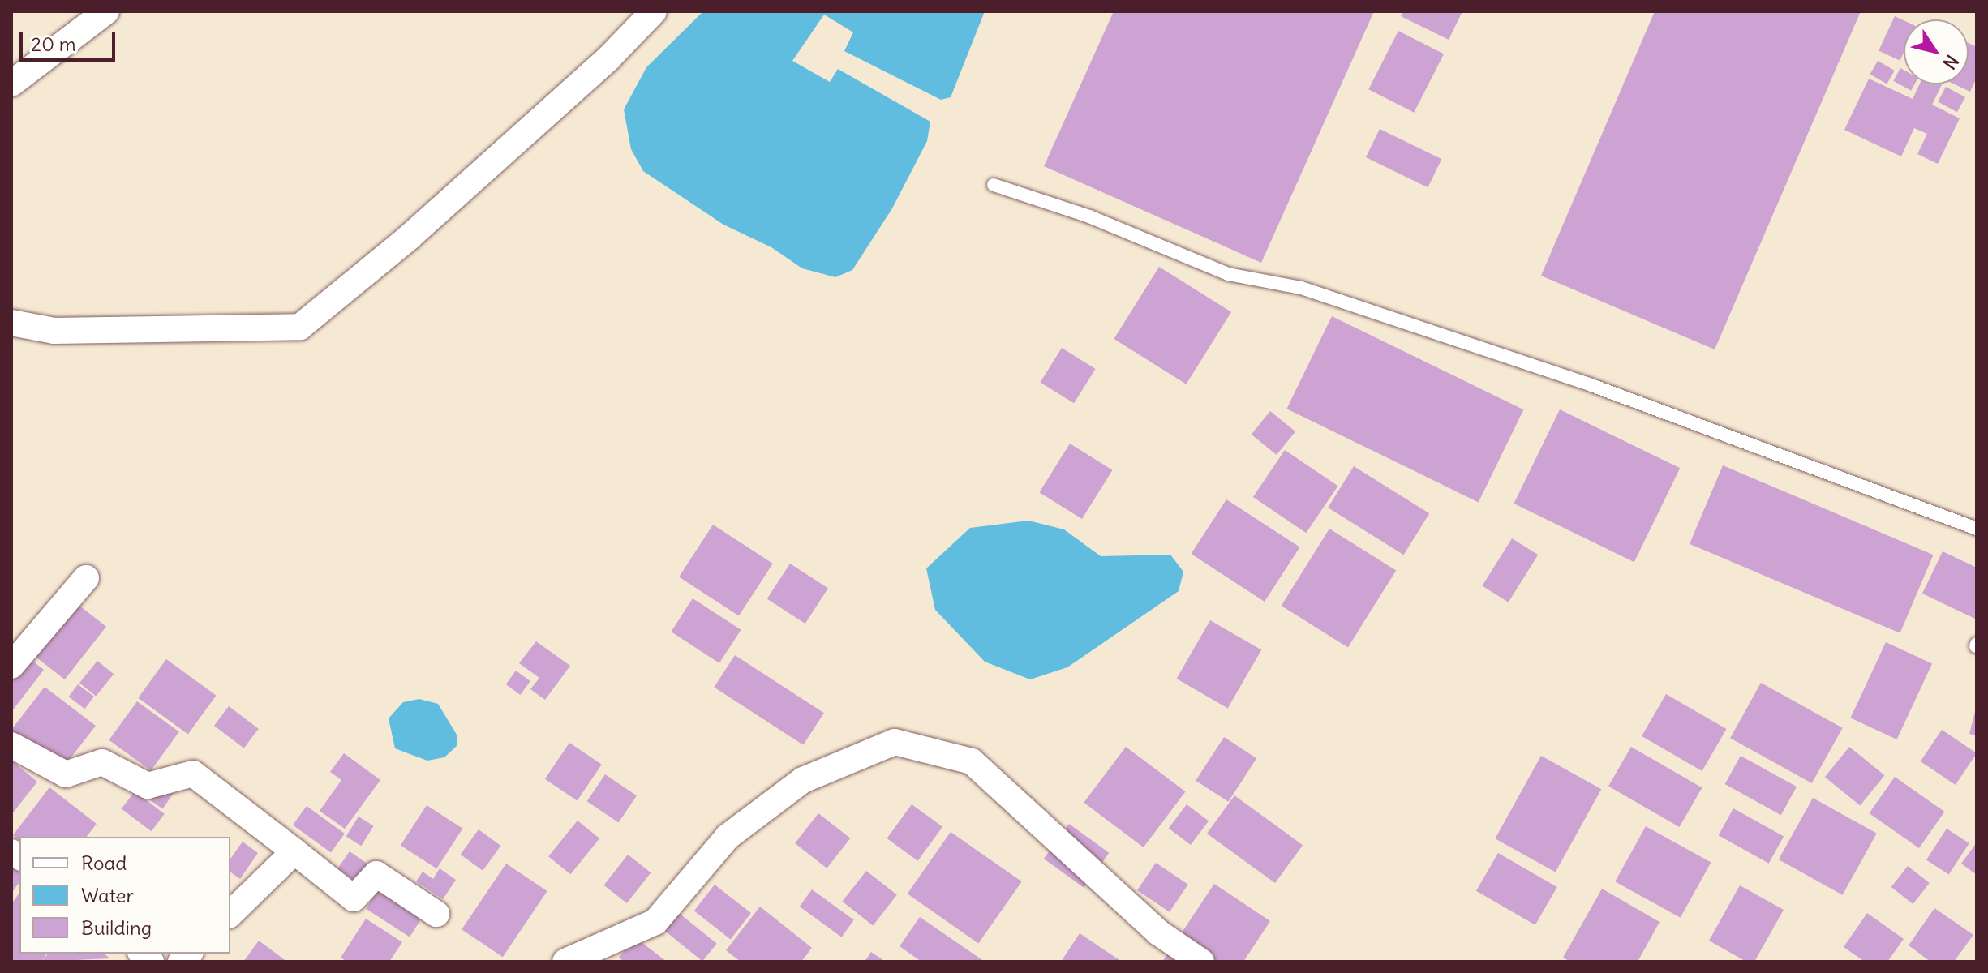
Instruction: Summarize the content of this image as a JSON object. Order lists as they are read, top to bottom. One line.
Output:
{"legend":["Road","Water","Building"],"scale_bar":"20 m","north":"bottom right"}
